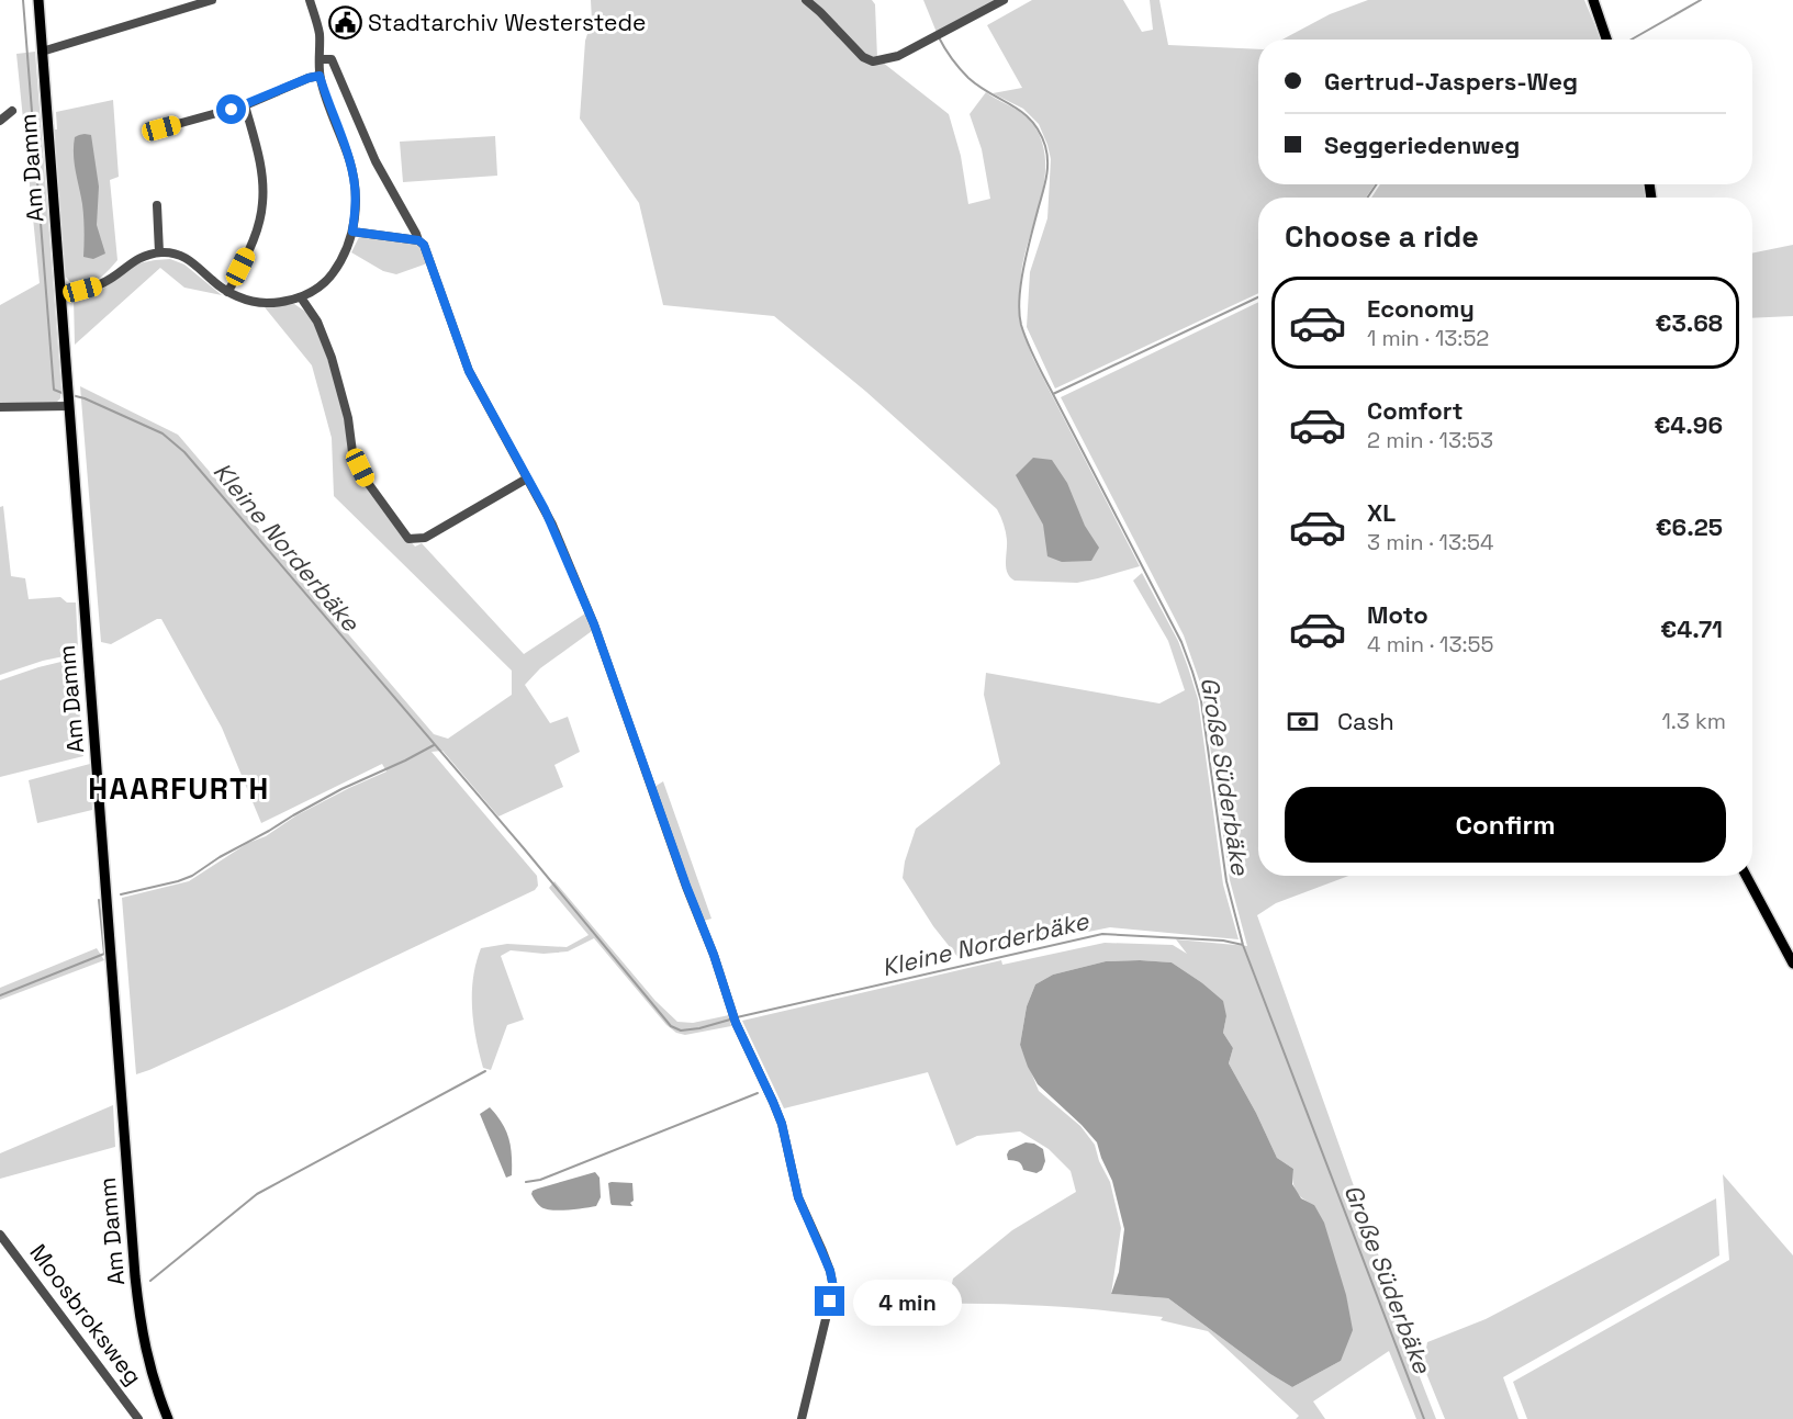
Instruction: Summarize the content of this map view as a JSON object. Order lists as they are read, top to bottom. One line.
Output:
{"streets":{"main road":["Am Damm"],"street":["Moosbroksweg"]},"districts":["HAARFURTH"],"water":["Kleine Norderbäke","Große Süderbäke"],"places":{"public building":["Stadtarchiv Westerstede"]},"page":{"banner":["Gertrud-Jaspers-Weg","Seggeriedenweg"],"heading":"Choose a ride","list":[{"name":"Economy","note":"1 min · 13:52","value":"€3.68"},{"name":"Comfort","note":"2 min · 13:53","value":"€4.96"},{"name":"XL","note":"3 min · 13:54","value":"€6.25"},{"name":"Moto","note":"4 min · 13:55","value":"€4.71"}],"pay":["Cash","1.3 km"],"buttons":"Confirm","bubble":"4 min"}}
